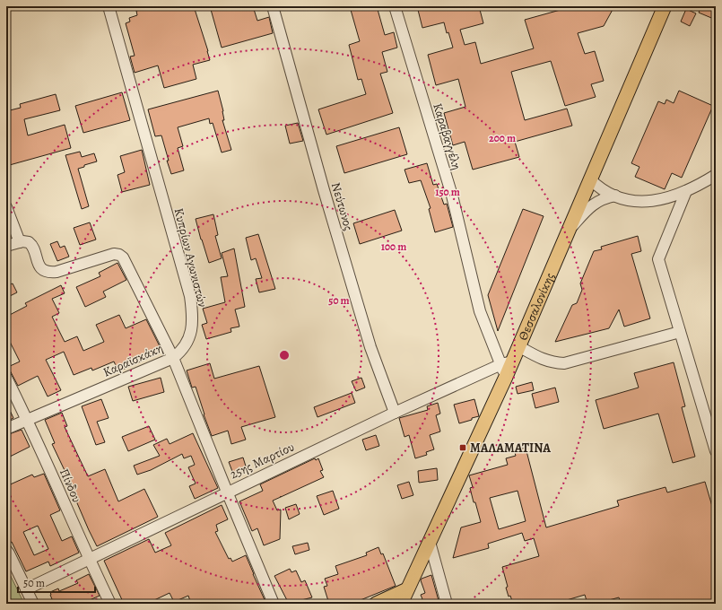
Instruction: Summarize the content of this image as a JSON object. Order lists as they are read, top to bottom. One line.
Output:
{"streets":{"main road":["Θεσσαλονίκης"],"street":["Καραβαγγέλη","Νεύτωνος","Κυπρίων Αγωνιστών","Καραϊσκάκη","25ης Μαρτίου","Πίνδου"]},"crossings":[["Καραβαγγέλη","Θεσσαλονίκης"],["Καραβαγγέλη","25ης Μαρτίου"],["Νεύτωνος","25ης Μαρτίου"],["Κυπρίων Αγωνιστών","Καραϊσκάκη"],["Θεσσαλονίκης","25ης Μαρτίου"],["Καραϊσκάκη","Πίνδου"],["25ης Μαρτίου","Πίνδου"]],"places":{"transit":["ΜΑΛΑΜΑΤΙΝΑ"]},"scale_bar":"50 m","rings":["200 m","150 m","100 m","50 m"]}
